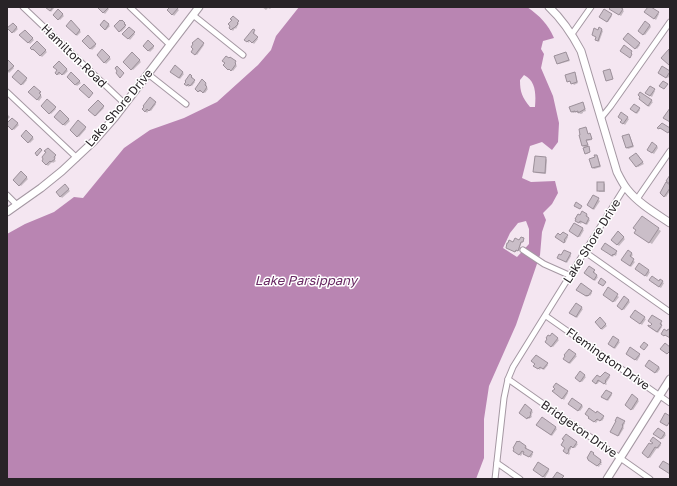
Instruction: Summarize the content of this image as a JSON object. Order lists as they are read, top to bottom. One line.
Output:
{"streets":{"street":["Hamilton Road","Lake Shore Drive","Flemington Drive","Bridgeton Drive"]},"crossings":[["Hamilton Road","Lake Shore Drive"],["Lake Shore Drive","Flemington Drive"],["Lake Shore Drive","Bridgeton Drive"]],"water":["Lake Parsippany"]}
